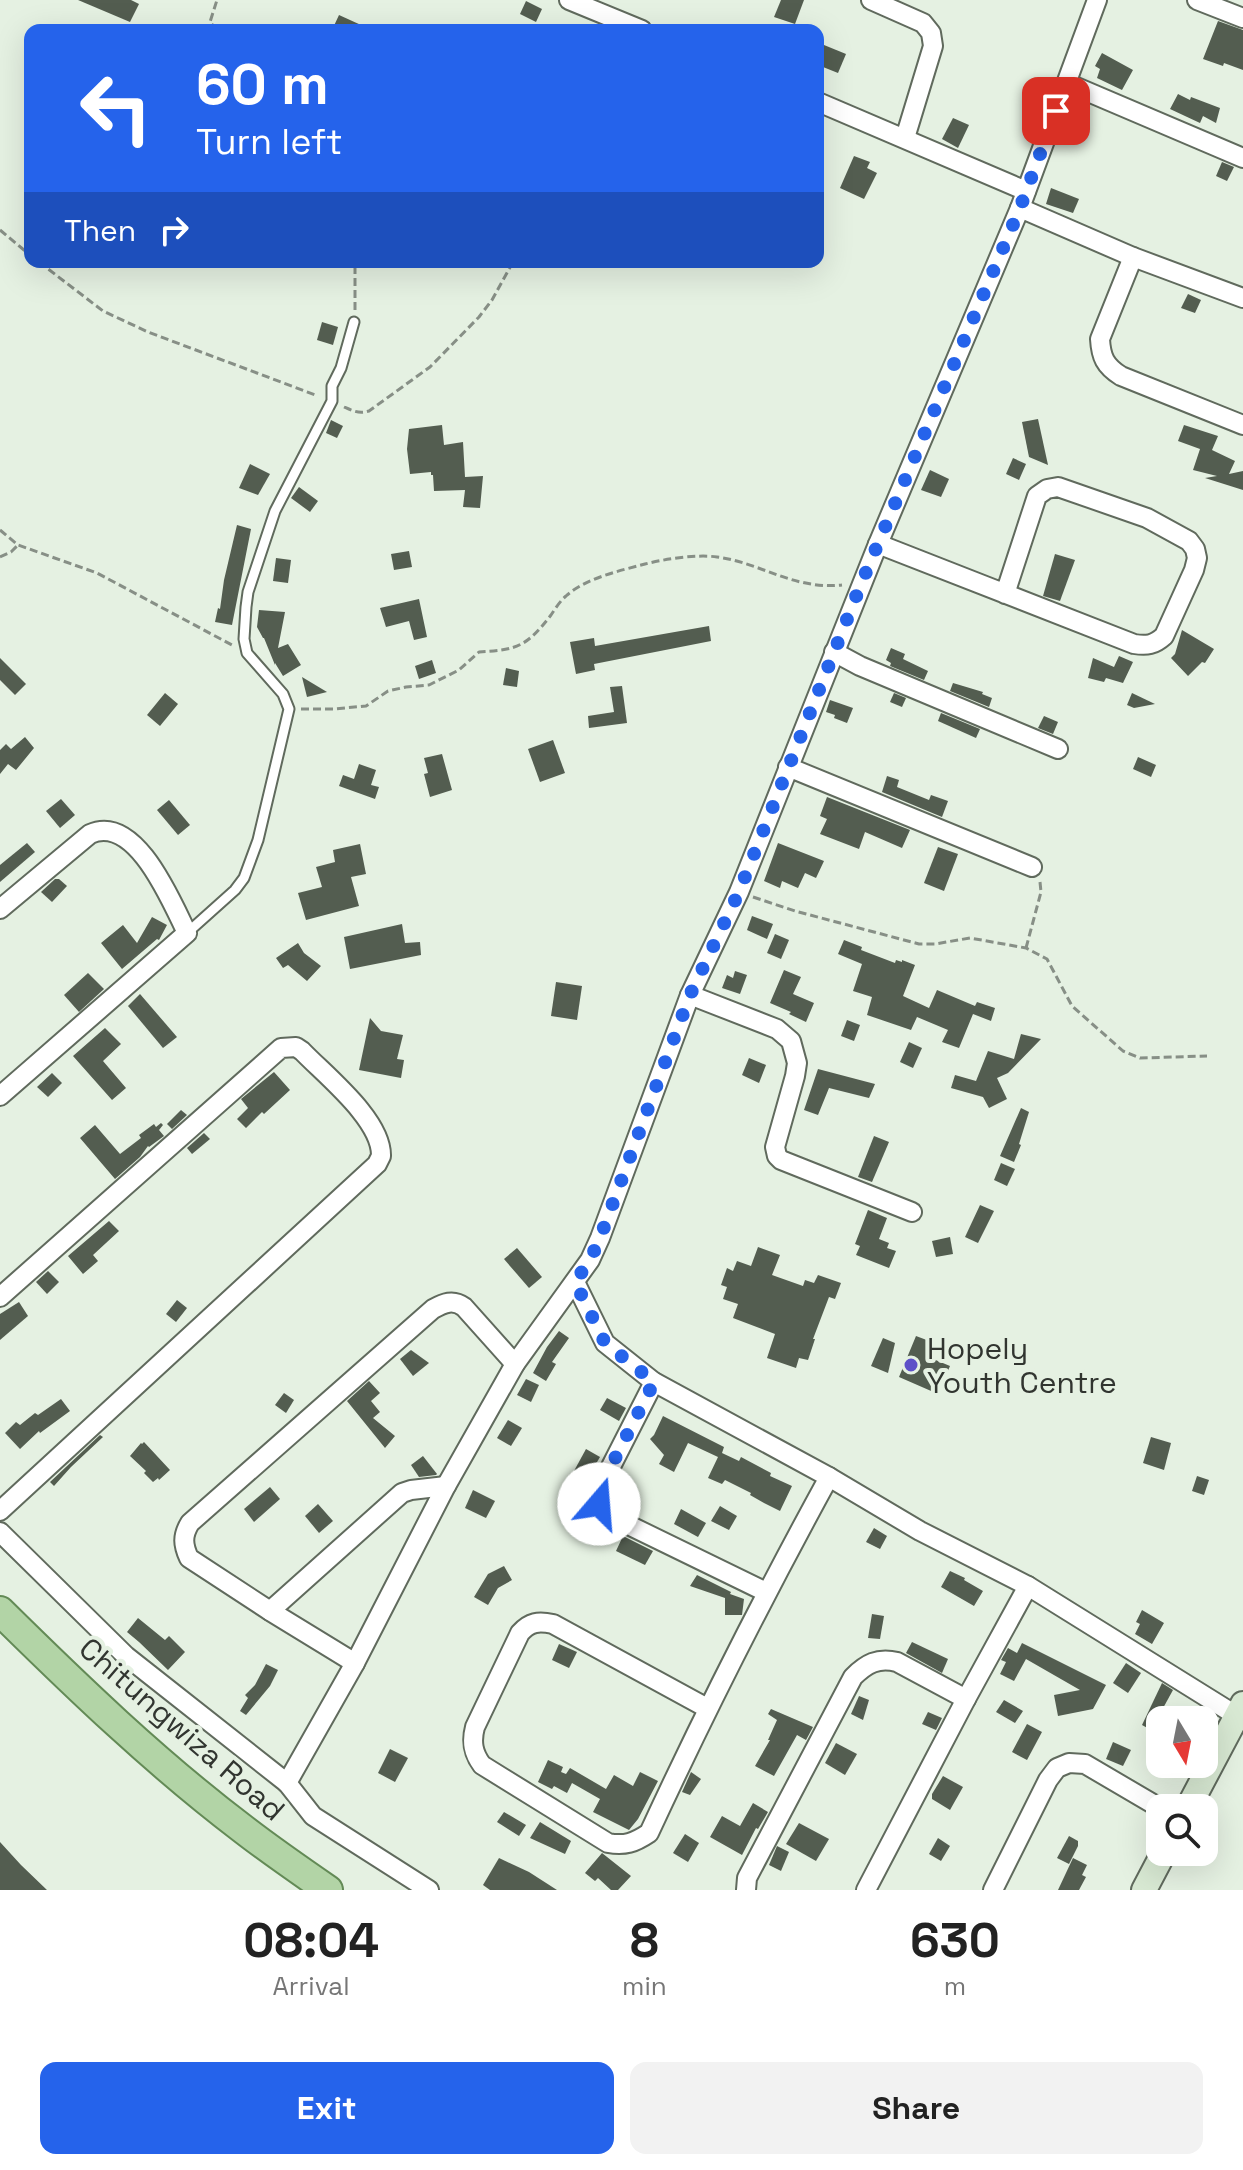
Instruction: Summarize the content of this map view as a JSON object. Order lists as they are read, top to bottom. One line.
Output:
{"streets":{"main road":["Chitungwiza Road"]},"places":["Hopely Youth Centre"],"north":"bottom","page":{"turn":["60 m","Turn left"],"then":"Then","eta":["08:04","Arrival","8","min","630","m"],"buttons":["Exit","Share"]}}
